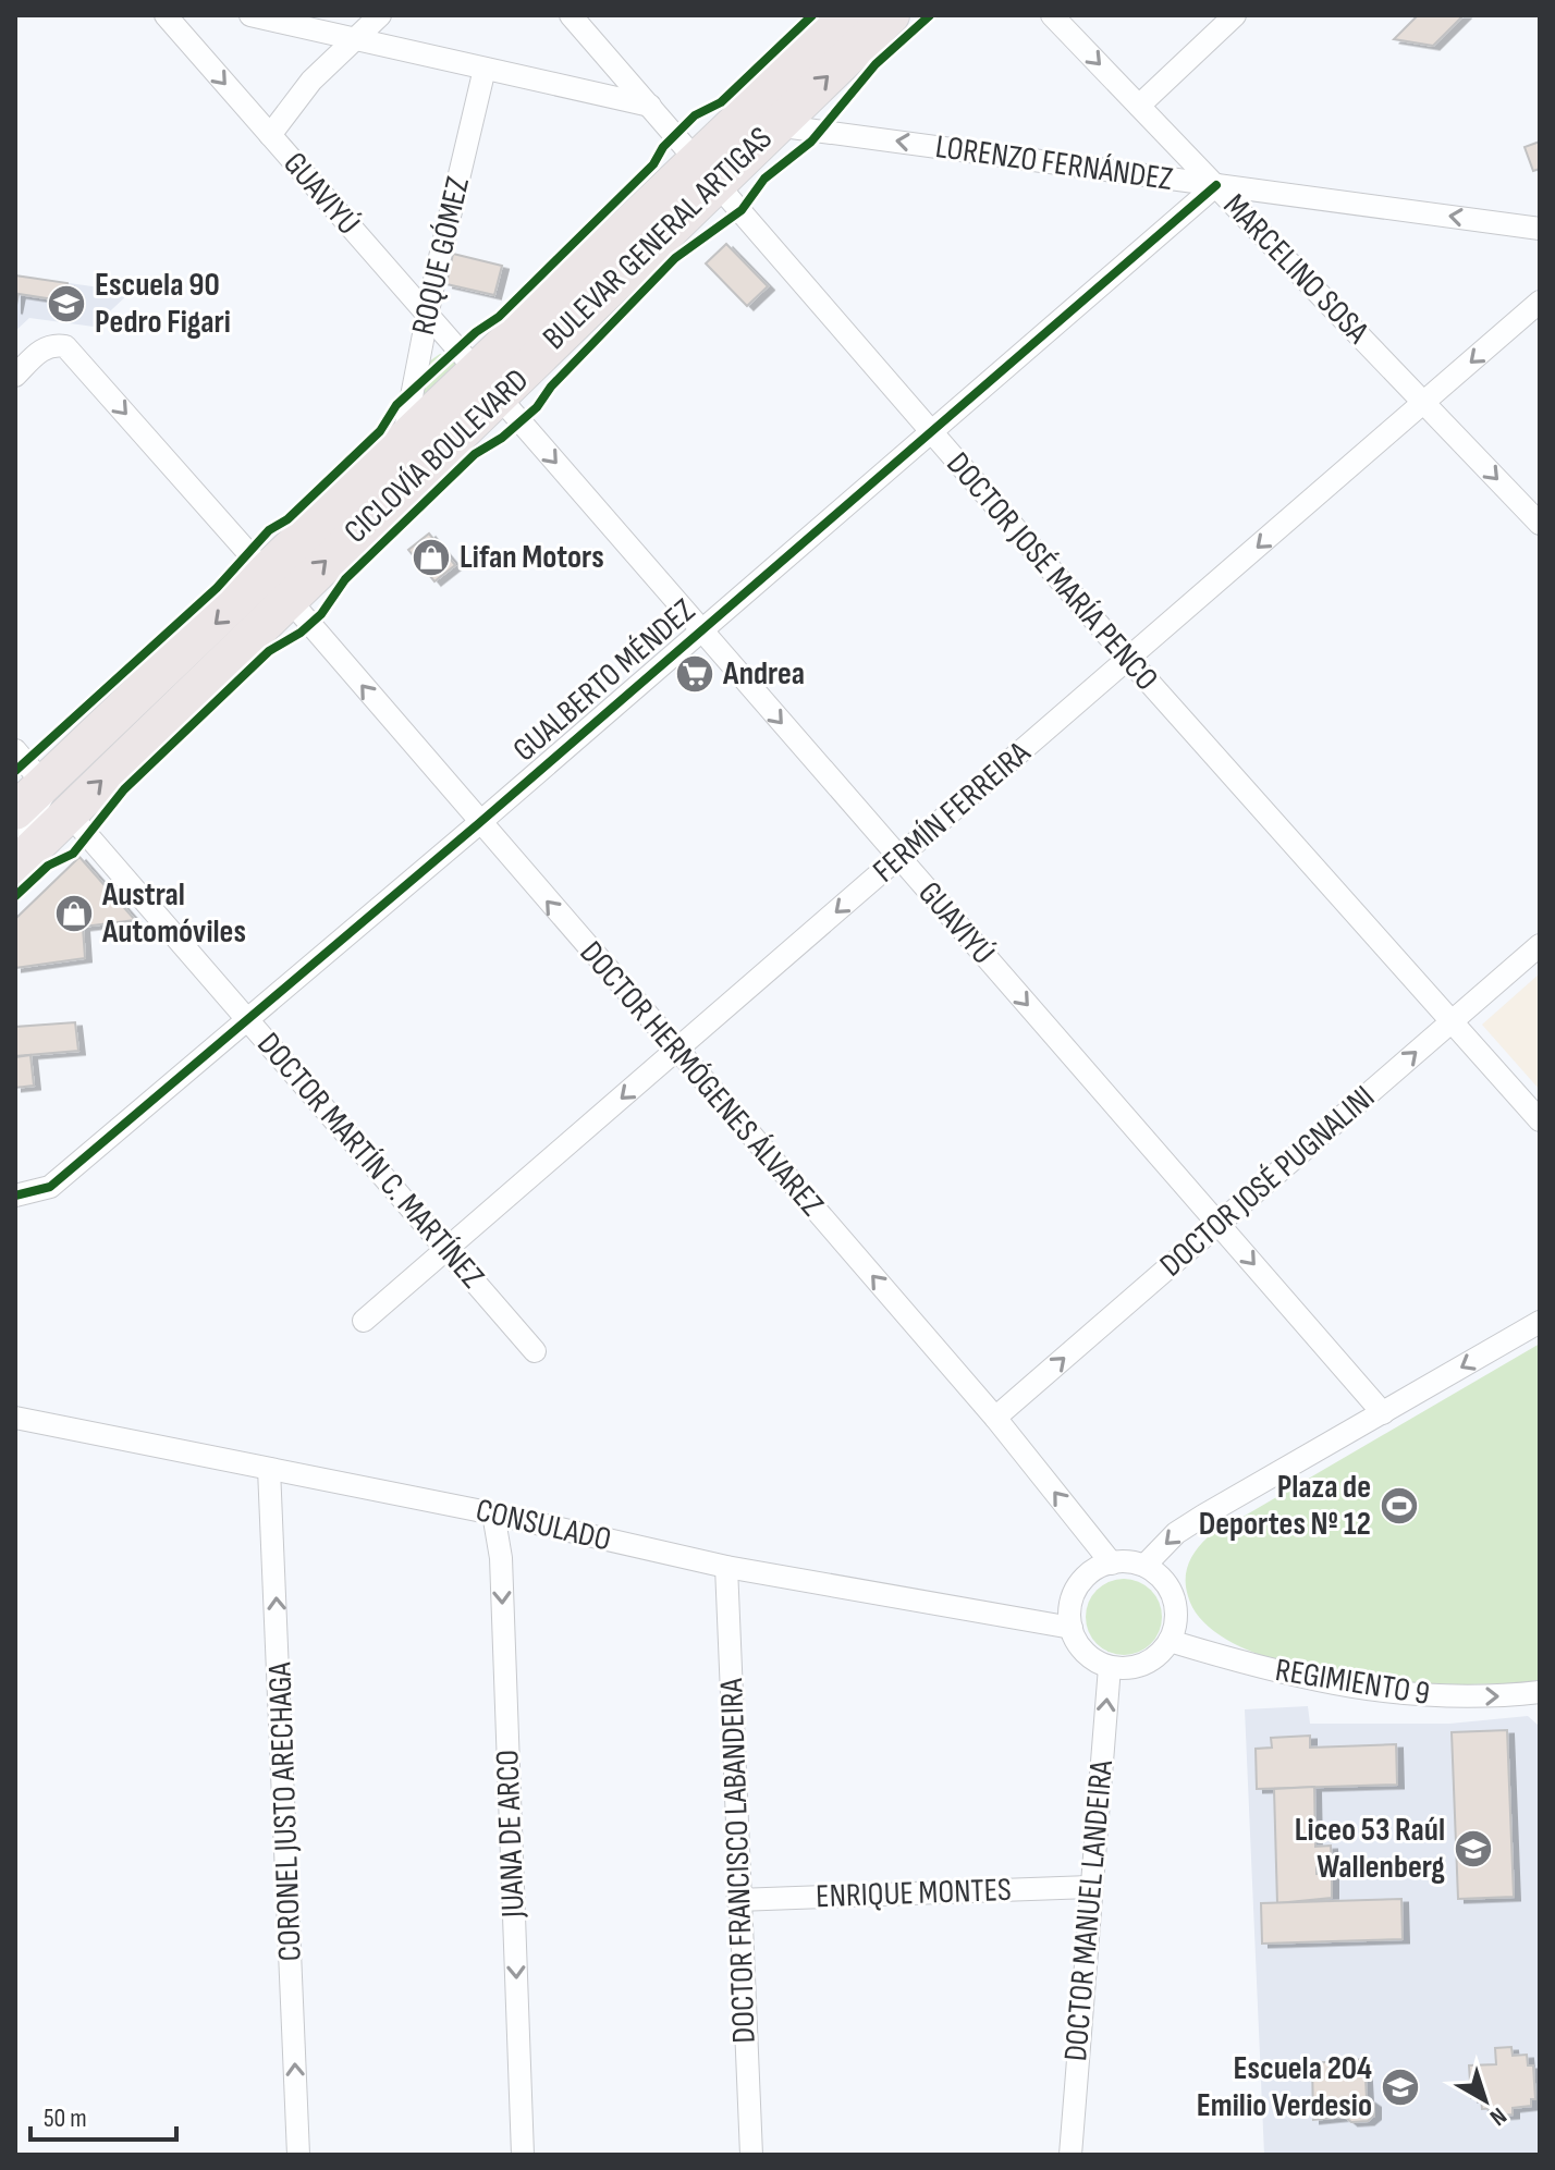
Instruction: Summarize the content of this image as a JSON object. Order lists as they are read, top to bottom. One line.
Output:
{"streets":{"main road":["BULEVAR GENERAL ARTIGAS"],"street":["LORENZO FERNÁNDEZ","GUAVIYÚ","ROQUE GÓMEZ","MARCELINO SOSA","DOCTOR JOSÉ MARÍA PENCO","GUALBERTO MÉNDEZ","FERMÍN FERREIRA","DOCTOR HERMÓGENES ÁLVAREZ","DOCTOR MARTÍN C. MARTÍNEZ","DOCTOR JOSÉ PUGNALINI","CONSULADO","REGIMIENTO 9","CORONEL JUSTO ARECHAGA","JUANA DE ARCO","DOCTOR FRANCISCO LABANDEIRA","ENRIQUE MONTES","DOCTOR MANUEL LANDEIRA"],"cycle path":["CICLOVÍA BOULEVARD"]},"crossings":[["LORENZO FERNÁNDEZ","BULEVAR GENERAL ARTIGAS"],["LORENZO FERNÁNDEZ","MARCELINO SOSA"],["LORENZO FERNÁNDEZ","GUALBERTO MÉNDEZ"],["GUAVIYÚ","BULEVAR GENERAL ARTIGAS"],["GUAVIYÚ","ROQUE GÓMEZ"],["GUAVIYÚ","GUALBERTO MÉNDEZ"],["GUAVIYÚ","FERMÍN FERREIRA"],["GUAVIYÚ","DOCTOR JOSÉ PUGNALINI"],["BULEVAR GENERAL ARTIGAS","ROQUE GÓMEZ"],["BULEVAR GENERAL ARTIGAS","DOCTOR JOSÉ MARÍA PENCO"],["BULEVAR GENERAL ARTIGAS","DOCTOR HERMÓGENES ÁLVAREZ"],["BULEVAR GENERAL ARTIGAS","DOCTOR MARTÍN C. MARTÍNEZ"],["MARCELINO SOSA","GUALBERTO MÉNDEZ"],["MARCELINO SOSA","FERMÍN FERREIRA"],["DOCTOR JOSÉ MARÍA PENCO","GUALBERTO MÉNDEZ"],["DOCTOR JOSÉ MARÍA PENCO","FERMÍN FERREIRA"],["DOCTOR JOSÉ MARÍA PENCO","DOCTOR JOSÉ PUGNALINI"],["GUALBERTO MÉNDEZ","DOCTOR HERMÓGENES ÁLVAREZ"],["GUALBERTO MÉNDEZ","DOCTOR MARTÍN C. MARTÍNEZ"],["FERMÍN FERREIRA","DOCTOR HERMÓGENES ÁLVAREZ"],["FERMÍN FERREIRA","DOCTOR MARTÍN C. MARTÍNEZ"],["DOCTOR HERMÓGENES ÁLVAREZ","DOCTOR JOSÉ PUGNALINI"],["DOCTOR HERMÓGENES ÁLVAREZ","CONSULADO"],["DOCTOR HERMÓGENES ÁLVAREZ","REGIMIENTO 9"],["DOCTOR HERMÓGENES ÁLVAREZ","DOCTOR MANUEL LANDEIRA"],["CONSULADO","REGIMIENTO 9"],["CONSULADO","CORONEL JUSTO ARECHAGA"],["CONSULADO","JUANA DE ARCO"],["CONSULADO","DOCTOR FRANCISCO LABANDEIRA"],["CONSULADO","DOCTOR MANUEL LANDEIRA"],["REGIMIENTO 9","DOCTOR MANUEL LANDEIRA"],["DOCTOR FRANCISCO LABANDEIRA","ENRIQUE MONTES"],["ENRIQUE MONTES","DOCTOR MANUEL LANDEIRA"]],"one_way":["LORENZO FERNÁNDEZ","GUAVIYÚ","MARCELINO SOSA","FERMÍN FERREIRA","DOCTOR JOSÉ PUGNALINI","REGIMIENTO 9","CORONEL JUSTO ARECHAGA","JUANA DE ARCO","DOCTOR MANUEL LANDEIRA"],"places":{"school or university":["Escuela 90 Pedro Figari","Liceo 53 Raúl Wallenberg","Escuela 204 Emilio Verdesio"],"shop":["Lifan Motors","Austral Automóviles"],"supermarket":["Andrea"],"sports":["Plaza de Deportes Nº 12"]},"scale_bar":"50 m","north":"bottom right"}
